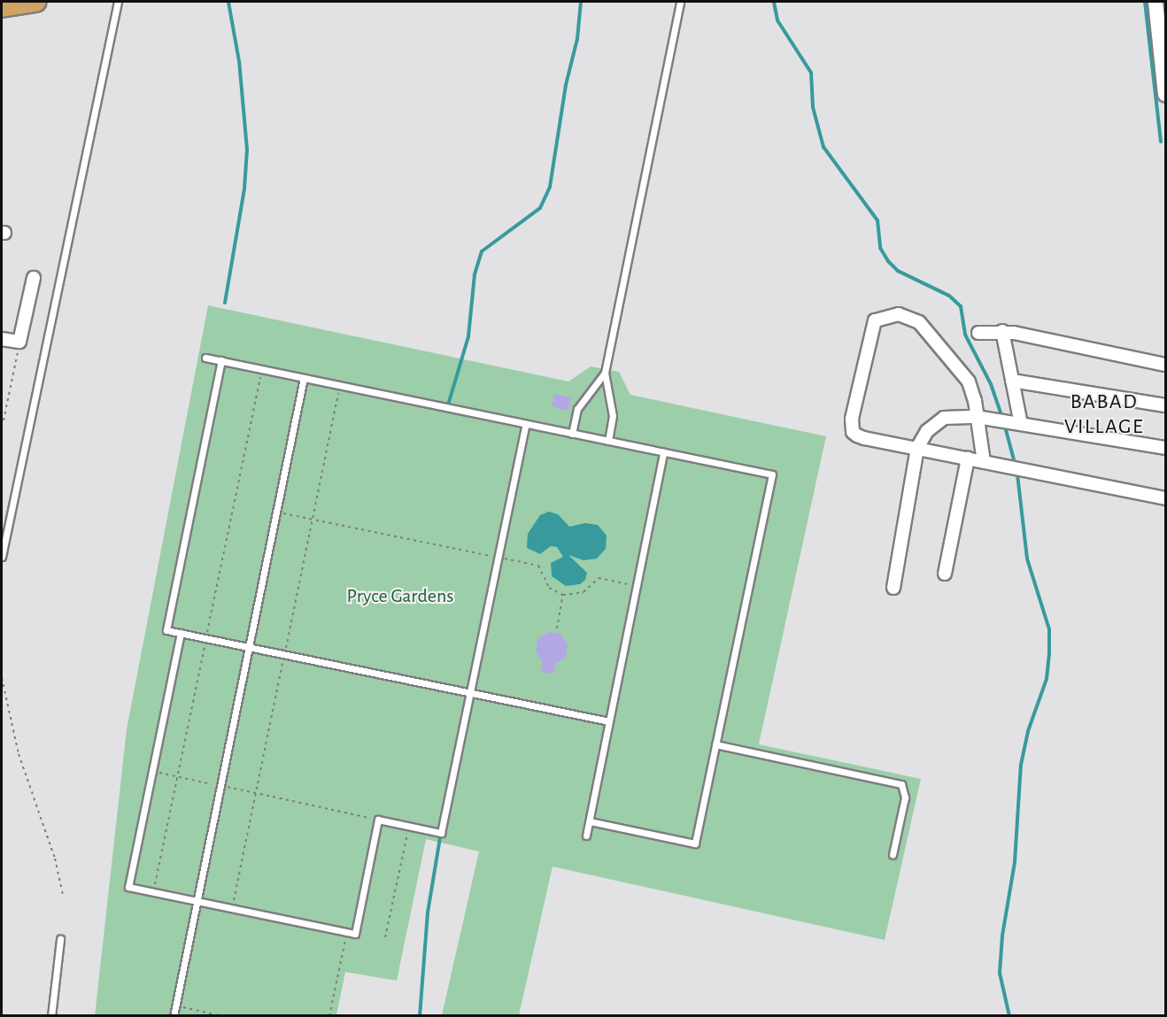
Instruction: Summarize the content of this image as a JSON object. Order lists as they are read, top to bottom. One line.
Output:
{"districts":["BABAD VILLAGE"],"parks":["Pryce Gardens"]}
